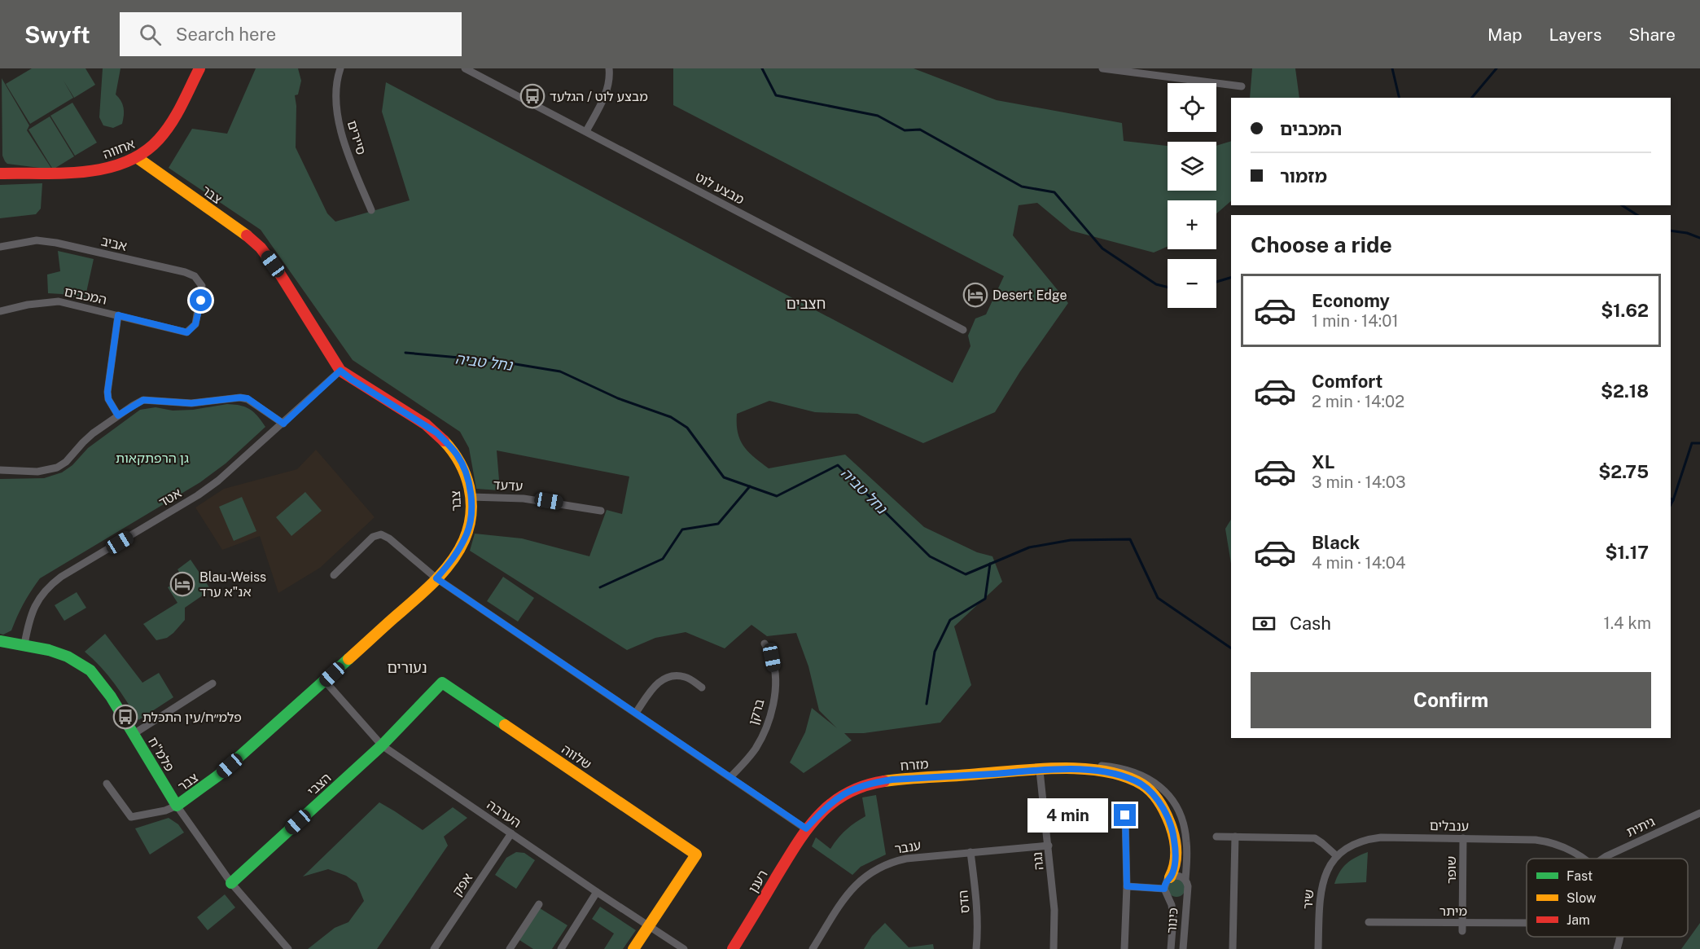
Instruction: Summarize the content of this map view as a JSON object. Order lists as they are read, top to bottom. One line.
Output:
{"streets":{"street":["סיירים","אחווה","מבצע לוט","צבר","אביב","המכבים","עדעד","אטד","ברקן","פלמ\"ח","שלווה","מזרח","הצבי","הערבה","ענבלים","גיתית","ענבר","נגה","שופר","רענן","אפק","שיר","הדס","מיתר","כינור"]},"crossings":[["אחווה","צבר"],["צבר","עדעד"],["צבר","אטד"],["צבר","פלמ\"ח"],["צבר","הערבה"],["אביב","המכבים"],["אטד","פלמ\"ח"],["פלמ\"ח","הצבי"],["שלווה","הצבי"],["שלווה","הערבה"],["מזרח","נגה"],["מזרח","רענן"],["מזרח","כינור"],["הצבי","הערבה"],["הערבה","אפק"],["ענבלים","שופר"],["ענבלים","שיר"],["ענבר","נגה"],["ענבר","הדס"],["שופר","מיתר"]],"districts":["חצבים","נעורים"],"water":["נחל טביה"],"parks":["גן הרפתקאות"],"places":{"bus stop":["מבצע לוט / הגלעד","פלמ״ח/עין התכלת"],"hotel":["Desert Edge","Blau-Weiss אנ\"א ערד"]},"legend":["Fast","Slow","Jam"],"page":{"header":"Swyft","search":"Search here","nav":["Map","Layers","Share"],"map_buttons":["+","−"],"banner":["המכבים","מזמור"],"heading":"Choose a ride","list":[{"name":"Economy","note":"1 min · 14:01","value":"$1.62"},{"name":"Comfort","note":"2 min · 14:02","value":"$2.18"},{"name":"XL","note":"3 min · 14:03","value":"$2.75"},{"name":"Black","note":"4 min · 14:04","value":"$1.17"}],"pay":["Cash","1.4 km"],"buttons":"Confirm","bubble":"4 min"}}
